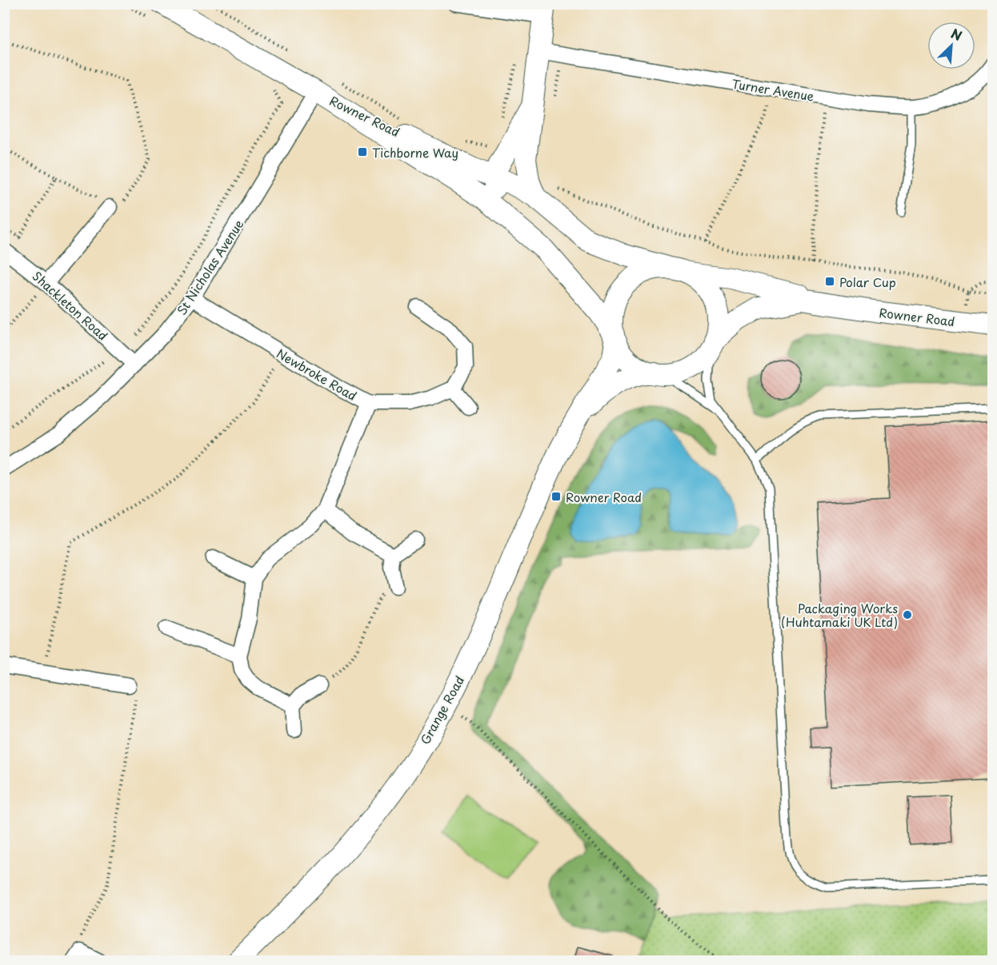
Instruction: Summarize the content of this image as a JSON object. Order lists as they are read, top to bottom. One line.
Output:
{"streets":{"main road":["Rowner Road","Grange Road"],"street":["Turner Avenue","St Nicholas Avenue","Shackleton Road","Newbroke Road"]},"crossings":[["Rowner Road","St Nicholas Avenue"],["Rowner Road","Grange Road"],["St Nicholas Avenue","Shackleton Road"],["St Nicholas Avenue","Newbroke Road"]],"places":{"transit":["Tichborne Way","Polar Cup","Rowner Road"],"other":["Packaging Works (Huhtamaki UK Ltd)"]},"north":"top right"}
